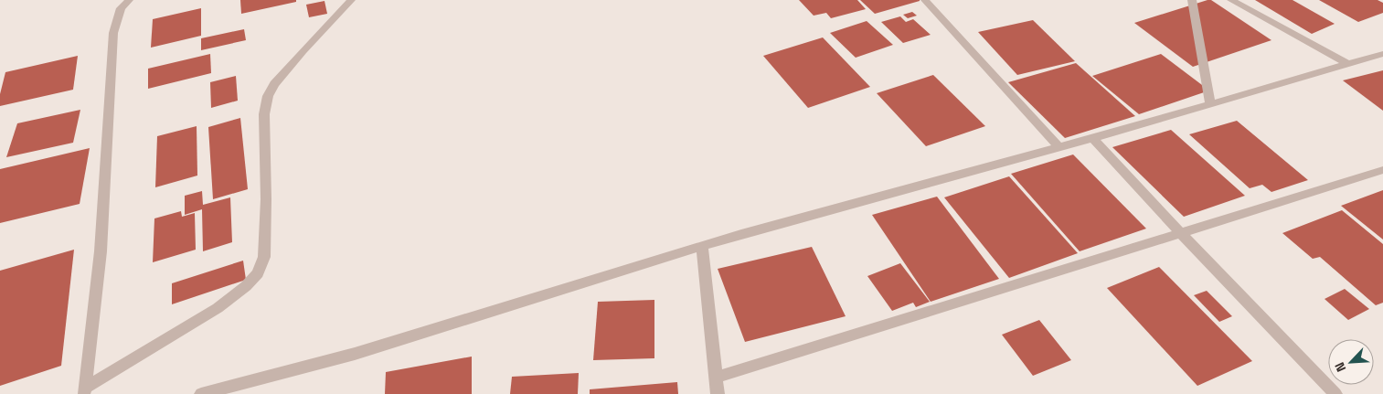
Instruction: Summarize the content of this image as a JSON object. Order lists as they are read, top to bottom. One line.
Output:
{"north":"bottom left"}
